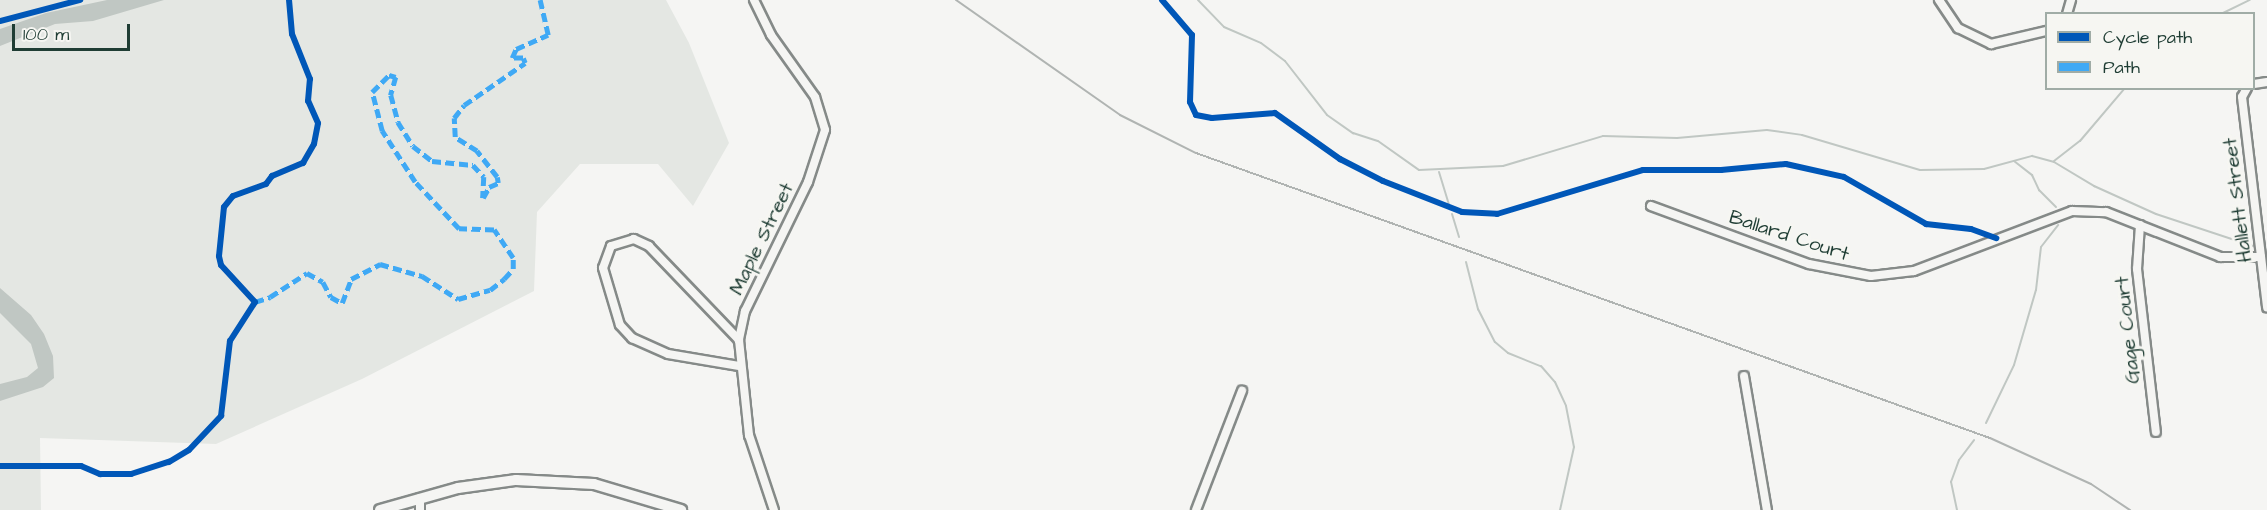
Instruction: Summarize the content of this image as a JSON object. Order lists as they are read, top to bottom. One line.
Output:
{"streets":{"street":["Hallett Street","Ballard Court","Maple Street","Gage Court"]},"crossings":[["Hallett Street","Ballard Court"],["Ballard Court","Gage Court"]],"legend":["Cycle path","Path"],"scale_bar":"100 m"}
